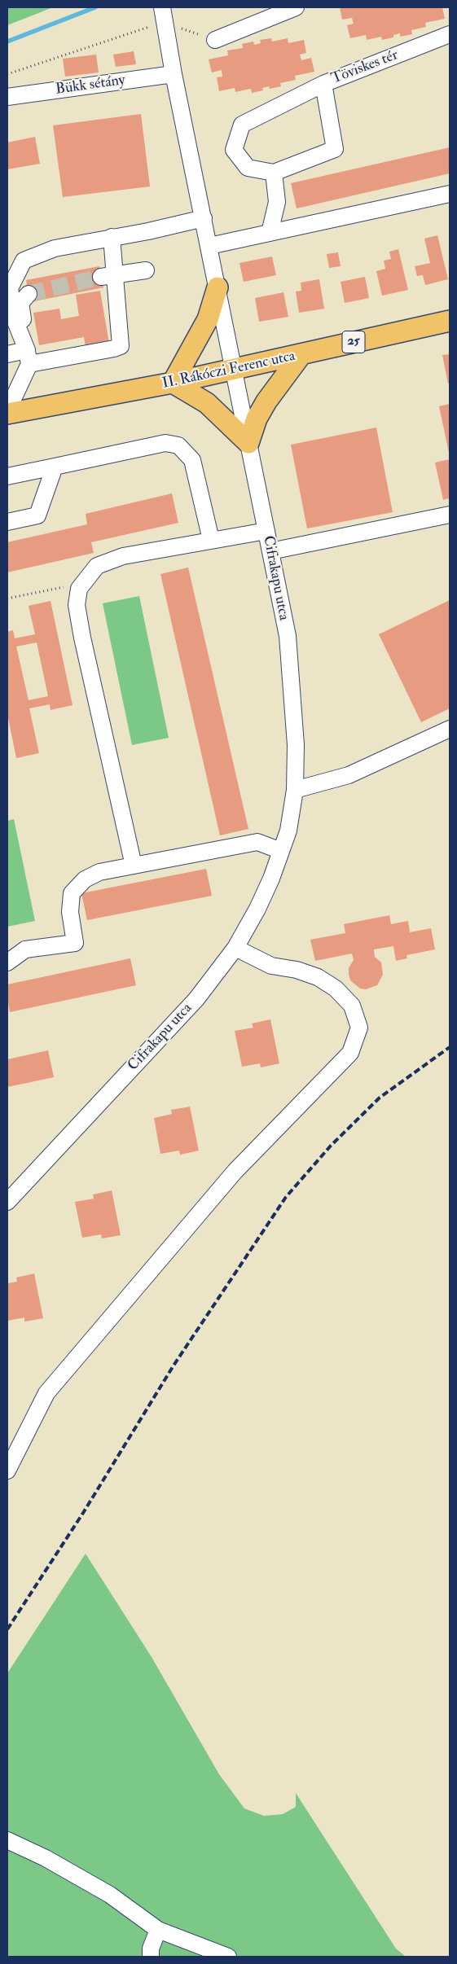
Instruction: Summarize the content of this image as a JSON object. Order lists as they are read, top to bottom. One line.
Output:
{"streets":{"main road":["25","II. Rákóczi Ferenc utca"],"street":["Töviskes tér","Bükk sétány","Cifrakapu utca"]},"crossings":[["II. Rákóczi Ferenc utca","Cifrakapu utca"]]}
